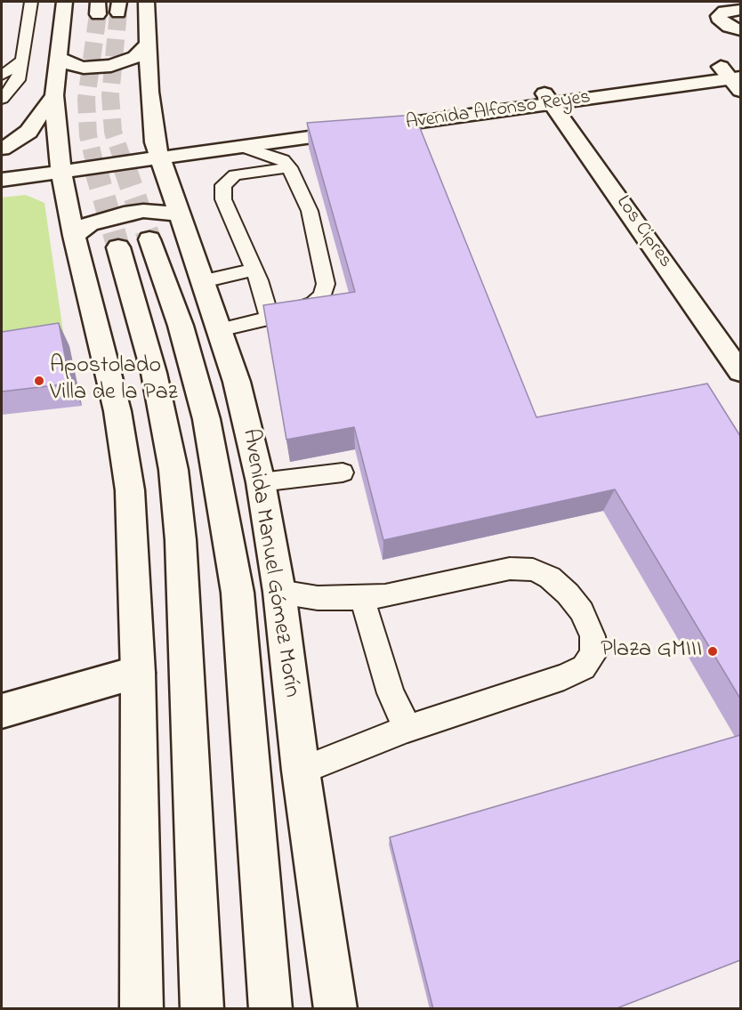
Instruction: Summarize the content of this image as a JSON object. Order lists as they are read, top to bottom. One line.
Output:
{"streets":{"street":["Avenida Alfonso Reyes","Los Cipres","Avenida Manuel Gómez Morín"]},"crossings":[["Avenida Alfonso Reyes","Los Cipres"],["Avenida Alfonso Reyes","Avenida Manuel Gómez Morín"]],"places":["Apostolado Villa de la Paz","Plaza GMIII"]}
